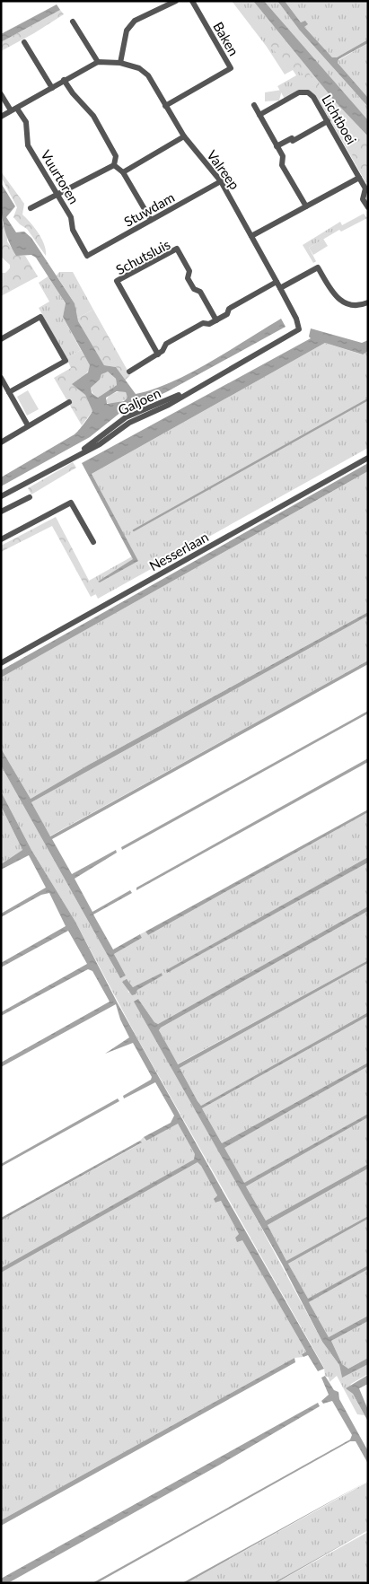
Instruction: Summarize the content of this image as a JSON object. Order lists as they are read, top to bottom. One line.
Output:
{"streets":{"street":["Baken","Lichtboei","Valreep","Vuurtoren","Stuwdam","Schutsluis","Galjoen","Nesserlaan"]},"crossings":[["Baken","Valreep"],["Valreep","Stuwdam"],["Valreep","Galjoen"],["Vuurtoren","Stuwdam"]]}
